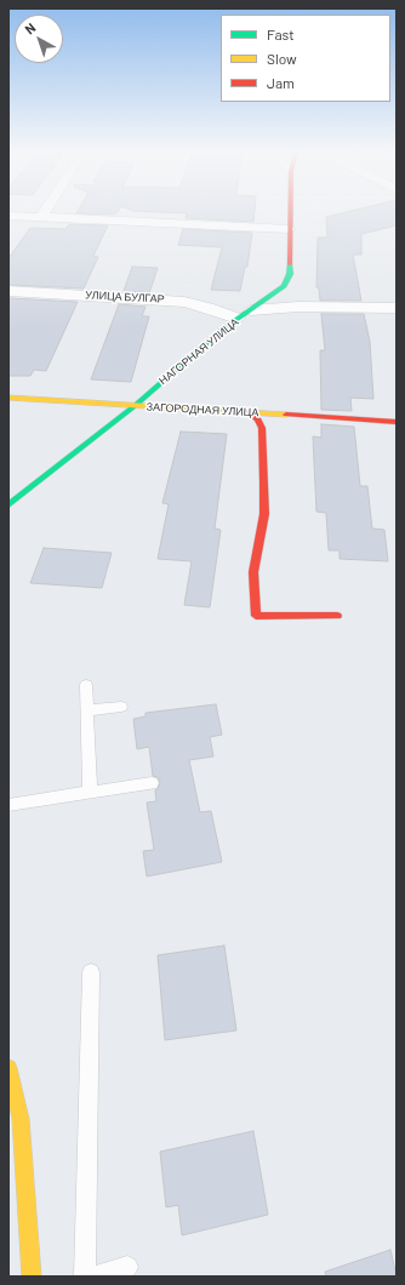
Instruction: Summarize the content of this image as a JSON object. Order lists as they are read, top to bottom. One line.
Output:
{"streets":{"street":["УЛИЦА БУЛГАР","НАГОРНАЯ УЛИЦА","ЗАГОРОДНАЯ УЛИЦА"]},"crossings":[["УЛИЦА БУЛГАР","НАГОРНАЯ УЛИЦА"],["НАГОРНАЯ УЛИЦА","ЗАГОРОДНАЯ УЛИЦА"]],"legend":["Fast","Slow","Jam"],"north":"top left"}
